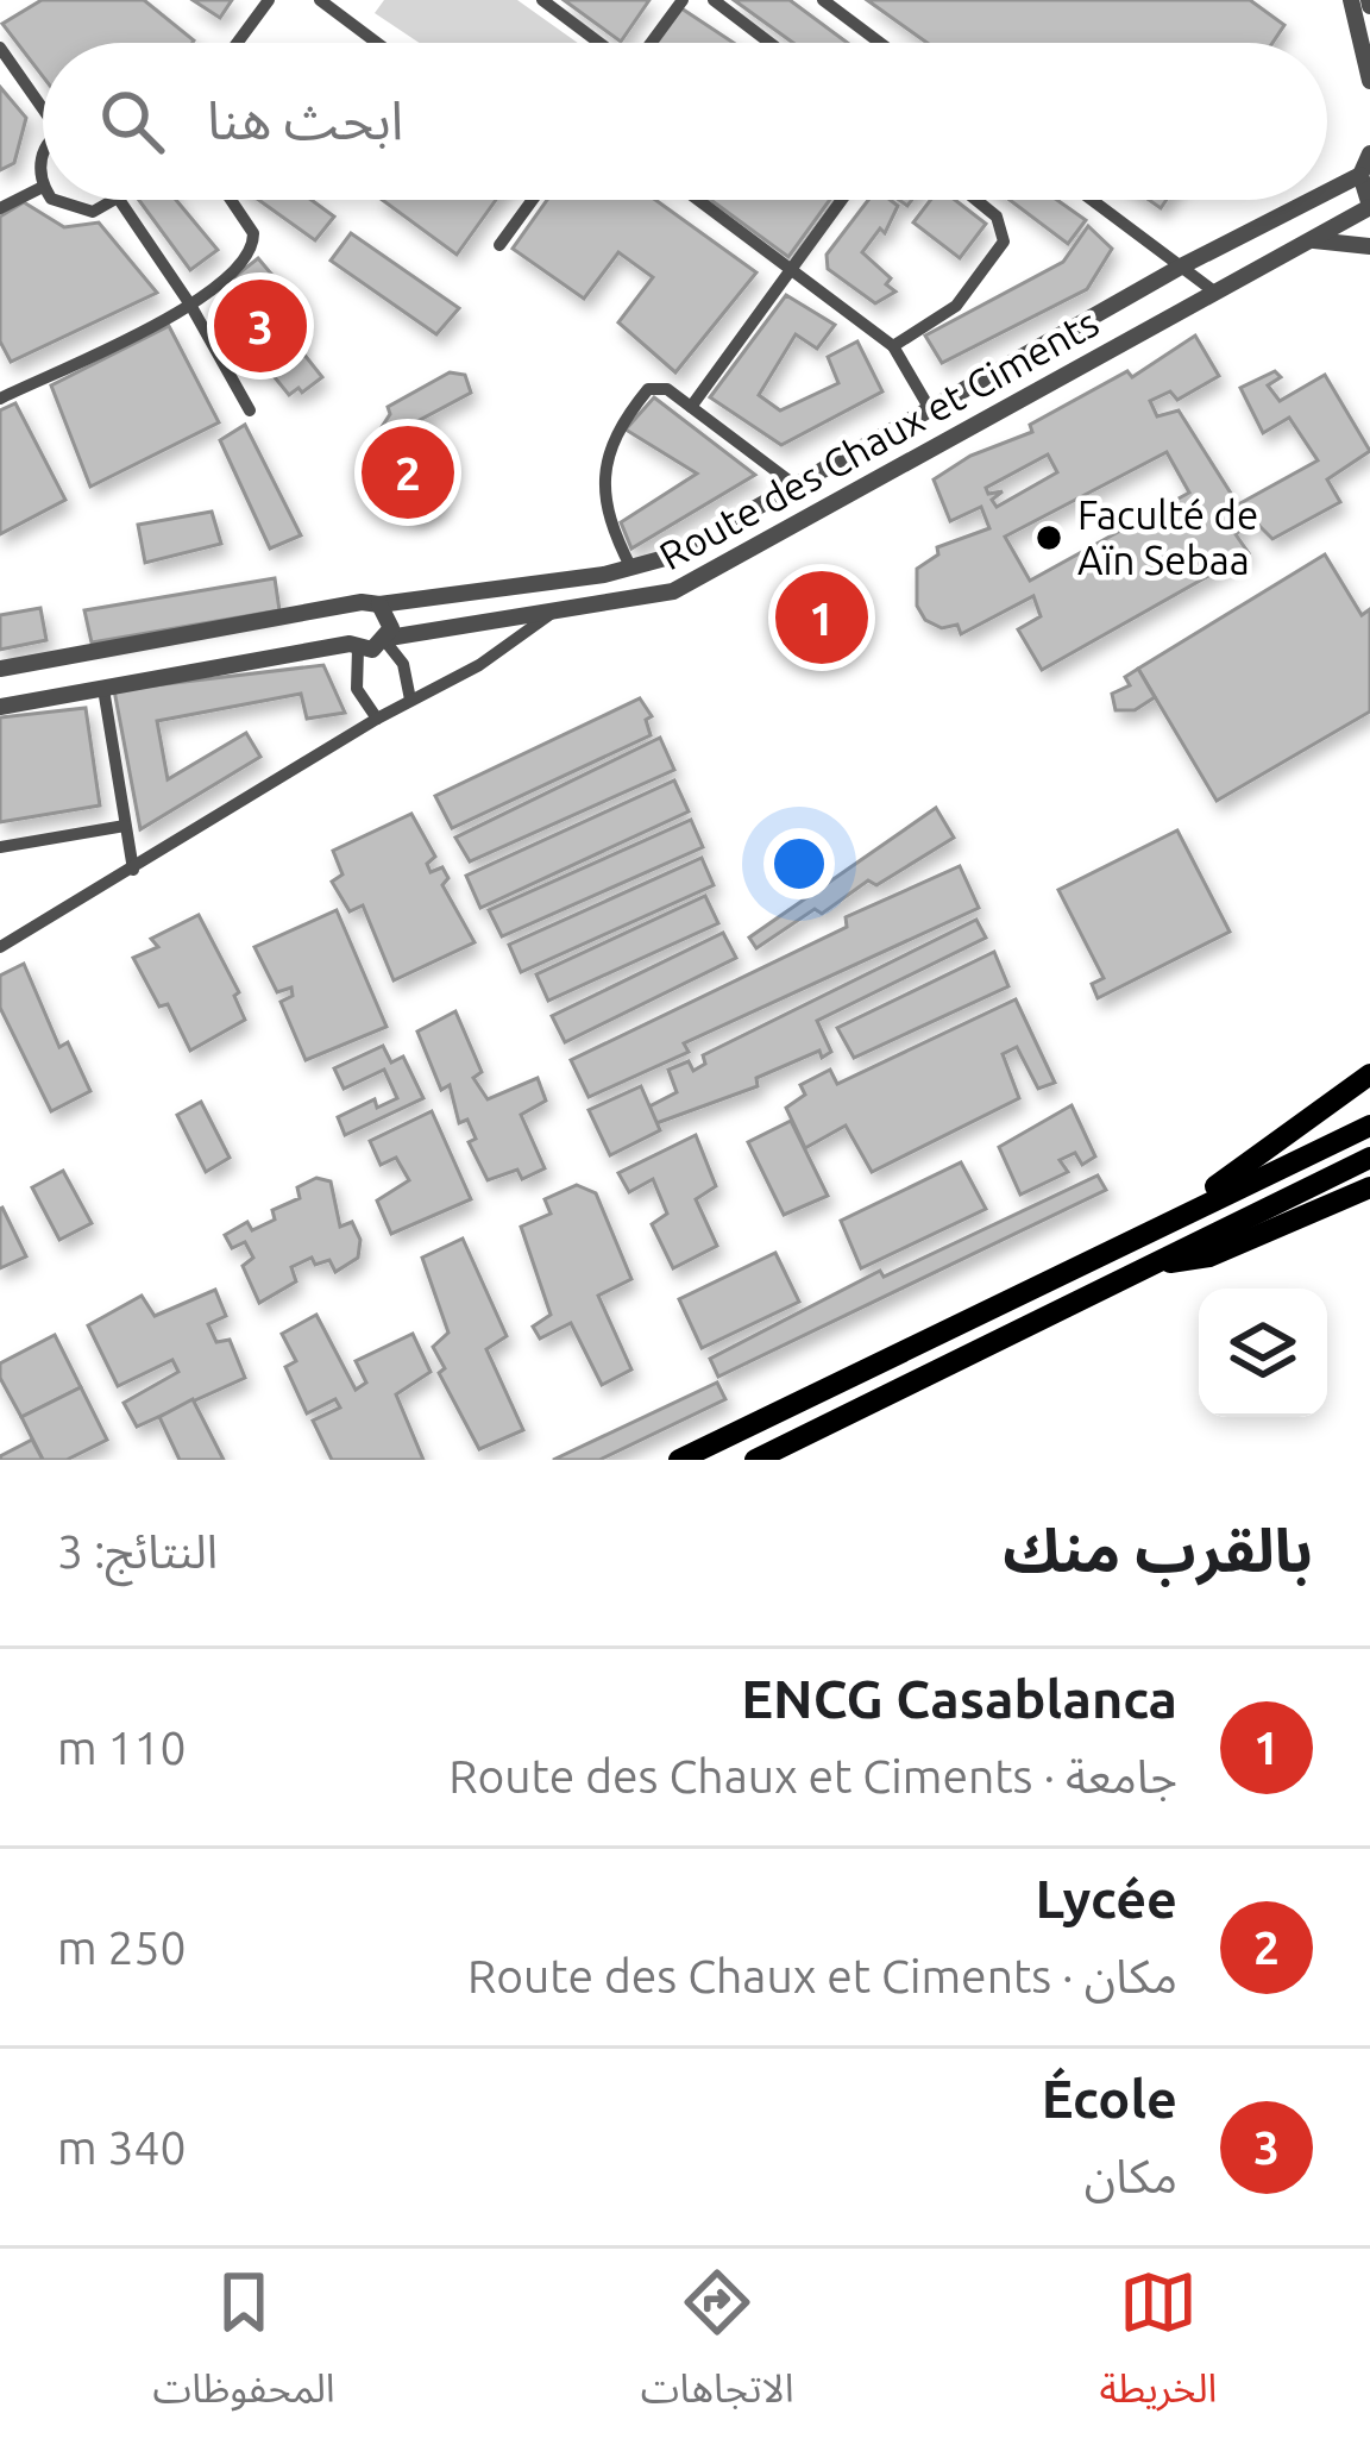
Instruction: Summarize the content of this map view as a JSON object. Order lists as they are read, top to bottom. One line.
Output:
{"streets":{"street":["Route des Chaux et Ciments"]},"places":["Faculté de Aïn Sebaa"],"page":{"search":"ابحث هنا","pins":["3","2","1"],"heading":["بالقرب منك","النتائج: 3"],"list":[{"mark":"1","name":"ENCG Casablanca","note":"جامعة · Route des Chaux et Ciments","value":"110 m"},{"mark":"2","name":"Lycée","note":"مكان · Route des Chaux et Ciments","value":"250 m"},{"mark":"3","name":"École","note":"مكان","value":"340 m"}],"nav":["الخريطة","الاتجاهات","المحفوظات"]}}
